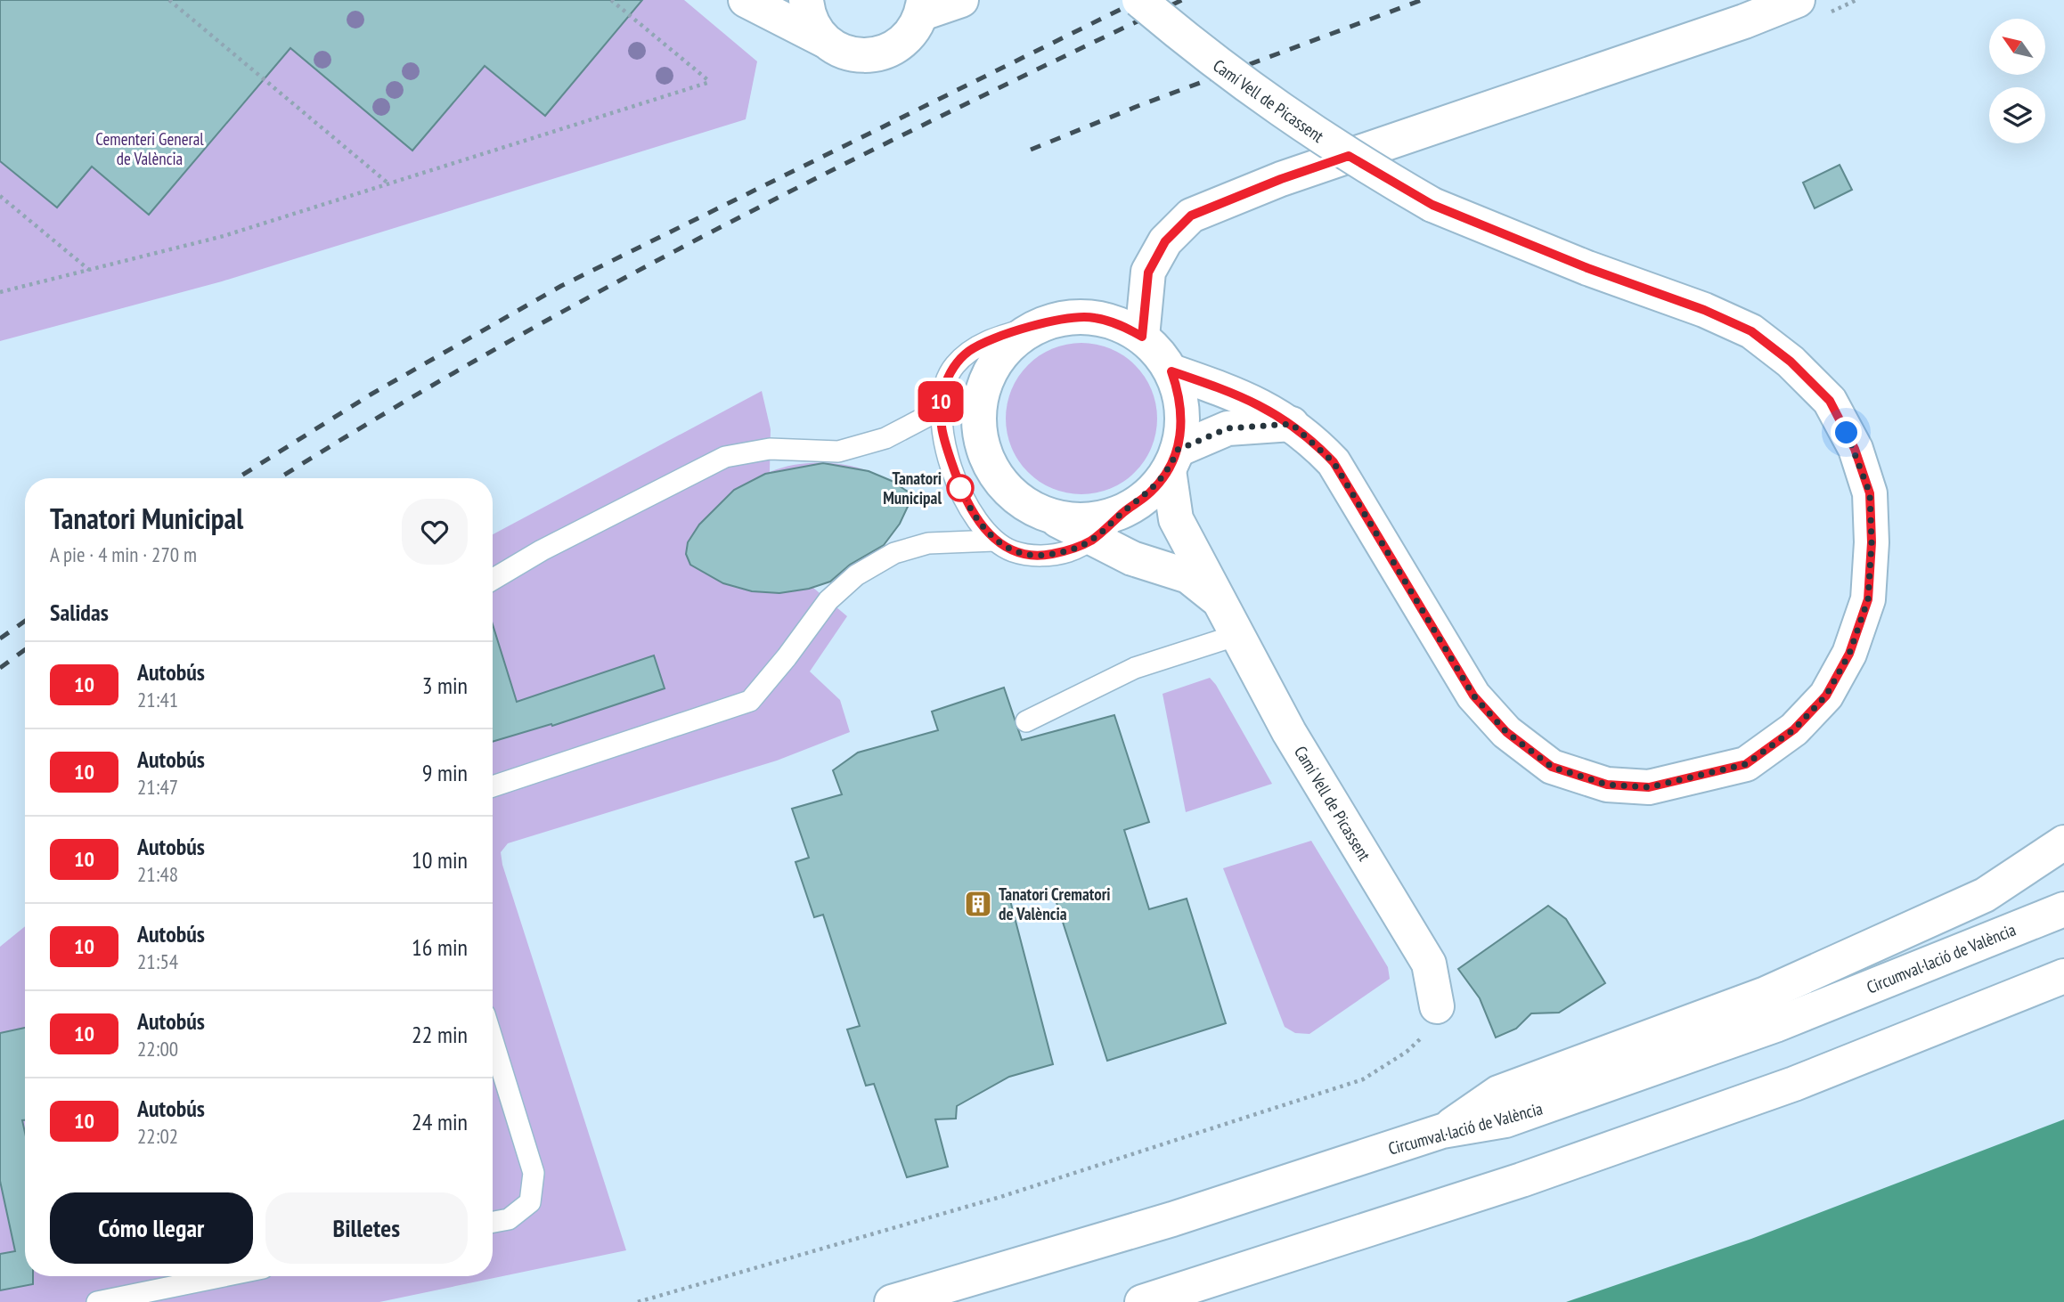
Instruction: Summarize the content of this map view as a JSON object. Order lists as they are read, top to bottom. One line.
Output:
{"streets":{"main road":["Camí Vell de Picassent","Circumval·lació de València"]},"parks":["Cementeri General de València"],"places":{"other":["Tanatori Municipal"],"building":["Tanatori Crematori de València"]},"lines":["bus line 10"],"north":"top left","page":{"on_map":"10","heading":[["Tanatori Municipal","A pie · 4 min · 270 m"],"Salidas"],"list":[{"mark":"10","name":"Autobús","note":"21:41","value":"3 min"},{"mark":"10","name":"Autobús","note":"21:47","value":"9 min"},{"mark":"10","name":"Autobús","note":"21:48","value":"10 min"},{"mark":"10","name":"Autobús","note":"21:54","value":"16 min"},{"mark":"10","name":"Autobús","note":"22:00","value":"22 min"},{"mark":"10","name":"Autobús","note":"22:02","value":"24 min"}],"buttons":["Cómo llegar","Billetes"]}}
